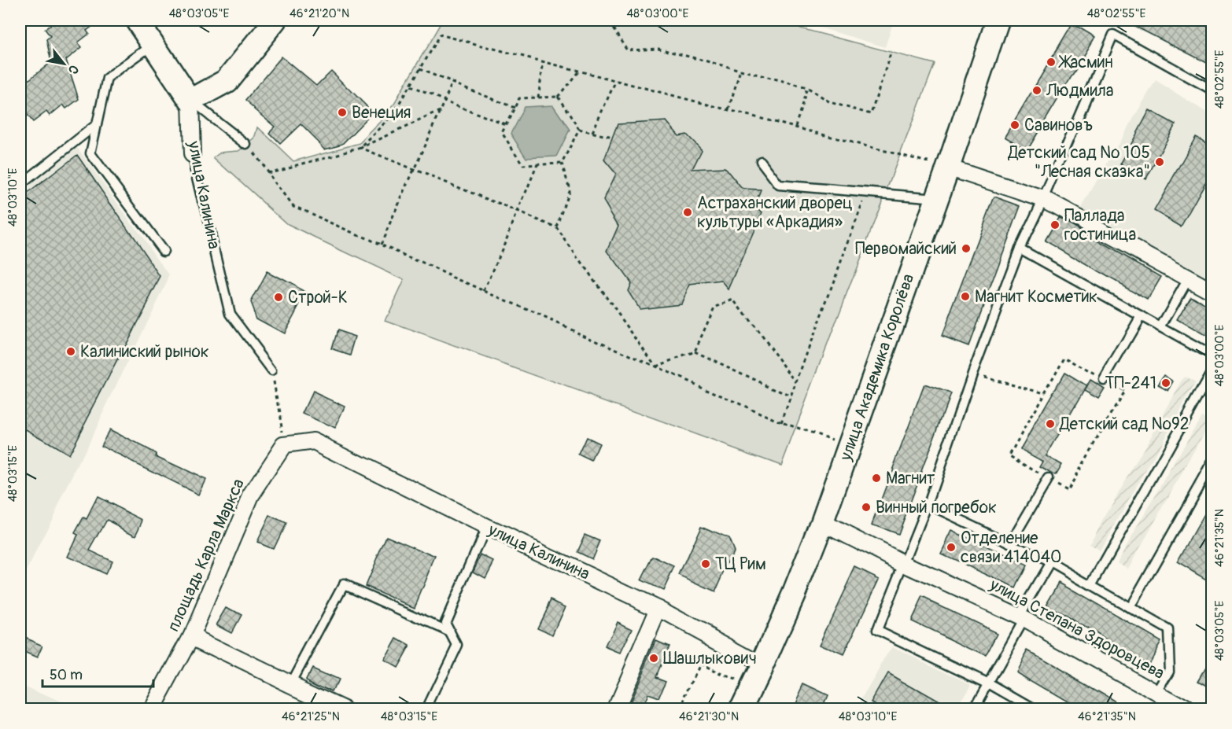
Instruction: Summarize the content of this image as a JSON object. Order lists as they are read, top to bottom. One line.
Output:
{"streets":{"main road":["улица Академика Королёва"],"street":["улица Калинина","площадь Карла Маркса","улица Степана Здоровцева"]},"crossings":[["улица Калинина","улица Академика Королёва"],["улица Калинина","площадь Карла Маркса"],["улица Академика Королёва","улица Степана Здоровцева"]],"places":["Жасмин","Людмила","Венеция","Савиновъ","Детский сад № 105 \"Лесная сказка\"","Астраханский дворец культуры «Аркадия»","Паллада гостиница","Первомайский","Магнит Косметик","Строй-К","Калиниский рынок","ТП-241","Детский сад №92","Магнит","Винный погребок","Отделение связи 414040","ТЦ Рим","Шашлыкович"],"scale_bar":"50 m","north":"bottom right","coordinates":["48°03'05\"E","46°21'20\"N","48°03'00\"E","48°02'55\"E","48°03'10\"E","48°03'15\"E","46°21'35\"N","46°21'25\"N","46°21'30\"N"]}
